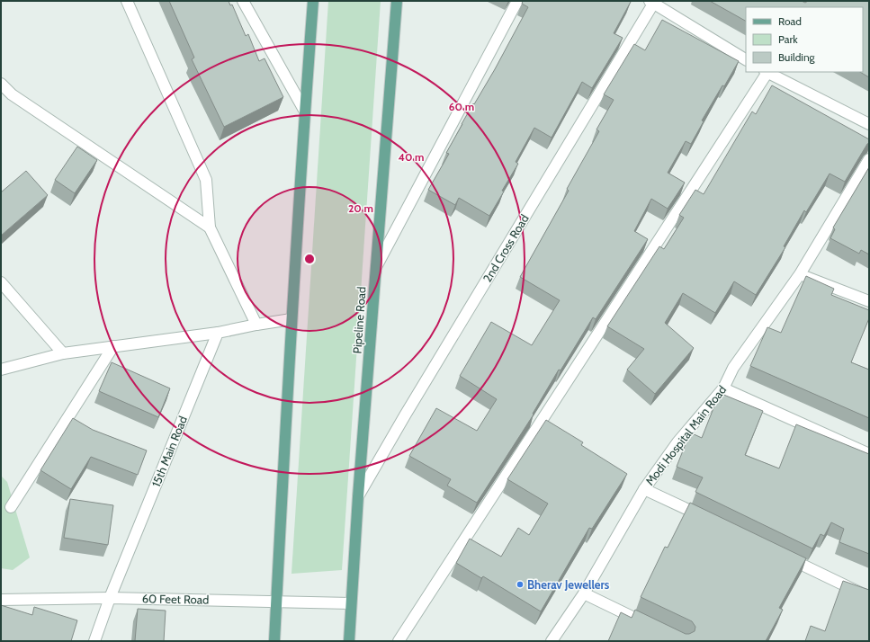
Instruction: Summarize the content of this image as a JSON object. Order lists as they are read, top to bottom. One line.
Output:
{"streets":{"main road":["Pipeline Road"],"street":["2nd Cross Road","Modi Hospital Main Road","15th Main Road","60 Feet Road"]},"crossings":[["2nd Cross Road","Pipeline Road"],["Pipeline Road","60 Feet Road"],["15th Main Road","60 Feet Road"]],"places":["Bherav Jewellers"],"legend":["Road","Park","Building"],"rings":["60 m","40 m","20 m"]}
